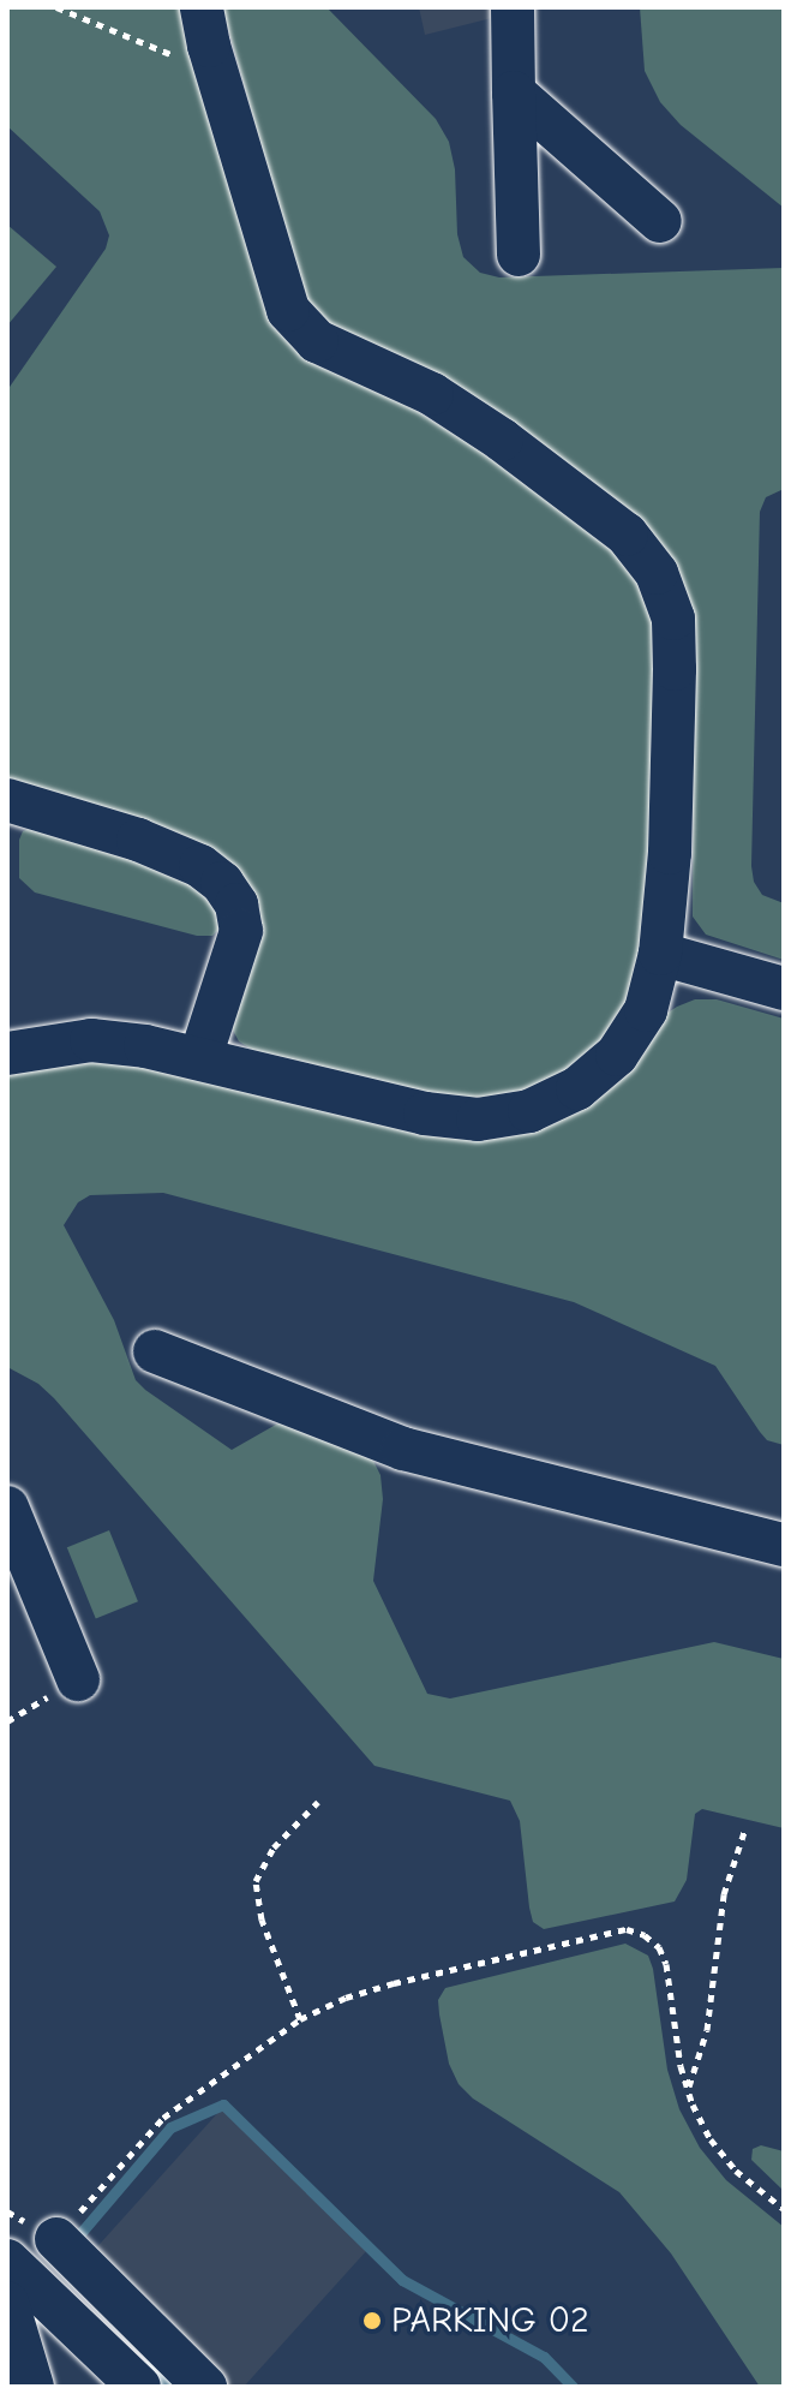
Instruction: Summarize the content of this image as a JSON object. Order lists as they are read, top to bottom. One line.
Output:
{"places":["PARKING 02"]}
